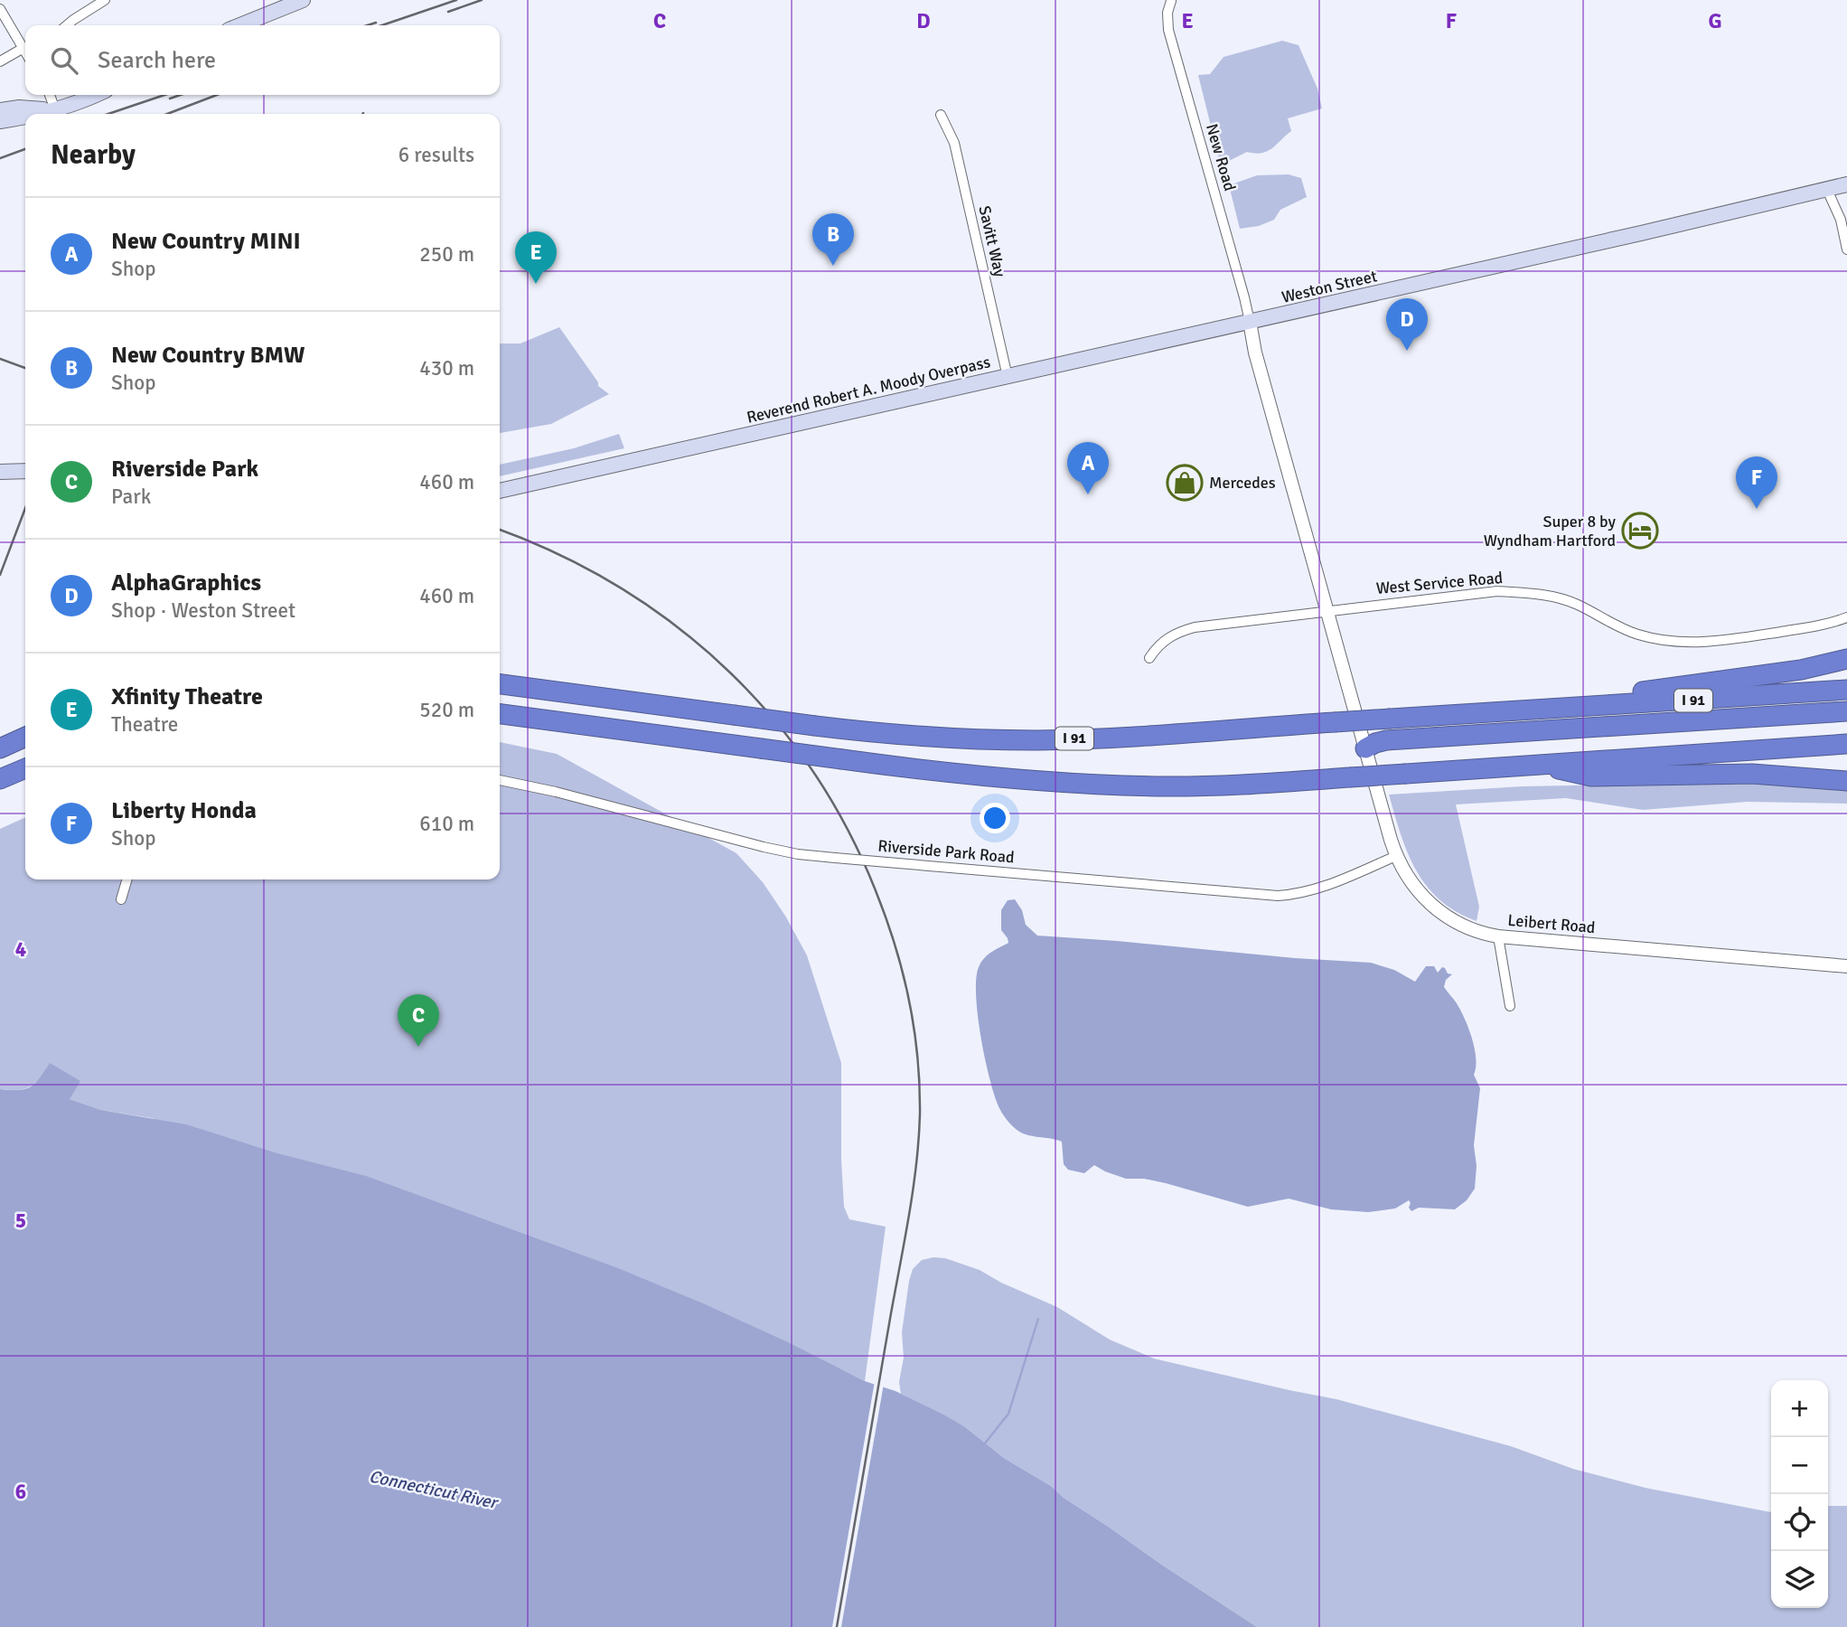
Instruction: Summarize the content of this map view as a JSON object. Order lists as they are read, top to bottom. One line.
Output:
{"streets":{"highway":["I 91"],"main road":["Weston Street","Reverend Robert A. Moody Overpass"],"street":["New Road","Savitt Way","West Service Road","Riverside Park Road","Leibert Road"]},"crossings":[["New Road","Weston Street"],["New Road","Reverend Robert A. Moody Overpass"],["Savitt Way","Reverend Robert A. Moody Overpass"],["Weston Street","Reverend Robert A. Moody Overpass"],["Riverside Park Road","Leibert Road"]],"water":["Connecticut River"],"places":{"shop":["Mercedes"],"hotel":["Super 8 by Wyndham Hartford"]},"page":{"search":"Search here","heading":["Nearby","6 results"],"list":[{"mark":"A","name":"New Country MINI","note":"Shop","value":"250 m"},{"mark":"B","name":"New Country BMW","note":"Shop","value":"430 m"},{"mark":"C","name":"Riverside Park","note":"Park","value":"460 m"},{"mark":"D","name":"AlphaGraphics","note":"Shop · Weston Street","value":"460 m"},{"mark":"E","name":"Xfinity Theatre","note":"Theatre","value":"520 m"},{"mark":"F","name":"Liberty Honda","note":"Shop","value":"610 m"}],"pins":["B","E","D","A","F","C"],"map_buttons":["+","−"]},"grid":{"columns":["C","D","E","F","G"],"rows":["4","5","6"]}}
